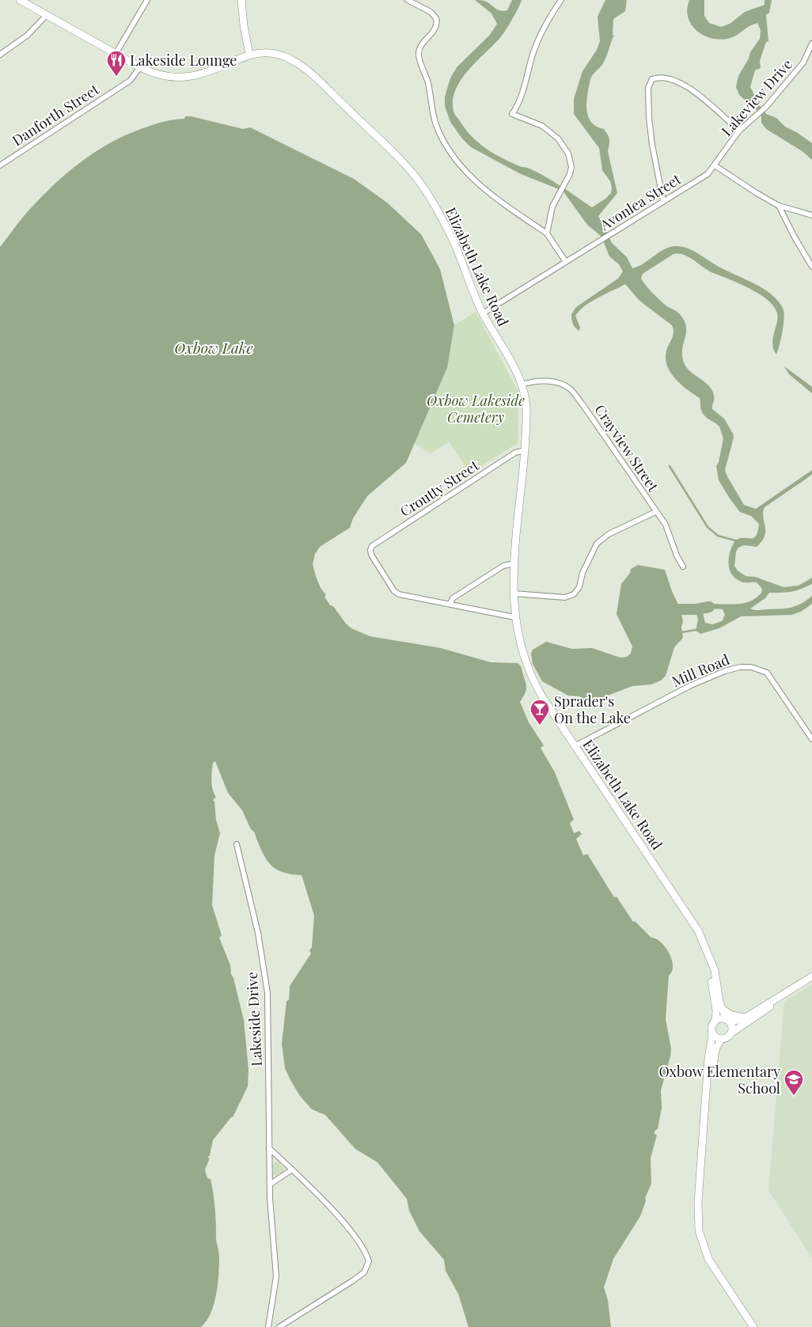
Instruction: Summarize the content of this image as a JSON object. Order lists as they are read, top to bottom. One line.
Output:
{"streets":{"street":["Lakeview Drive","Danforth Street","Avonlea Street","Elizabeth Lake Road","Crayview Street","Croutty Street","Mill Road","Lakeside Drive"]},"crossings":[["Lakeview Drive","Avonlea Street"],["Danforth Street","Elizabeth Lake Road"],["Avonlea Street","Elizabeth Lake Road"],["Elizabeth Lake Road","Crayview Street"],["Elizabeth Lake Road","Croutty Street"],["Elizabeth Lake Road","Mill Road"]],"water":["Oxbow Lake"],"parks":["Oxbow Lakeside Cemetery"],"places":{"restaurant":["Lakeside Lounge"],"bar":["Sprader's On the Lake"],"school or university":["Oxbow Elementary School"]}}
